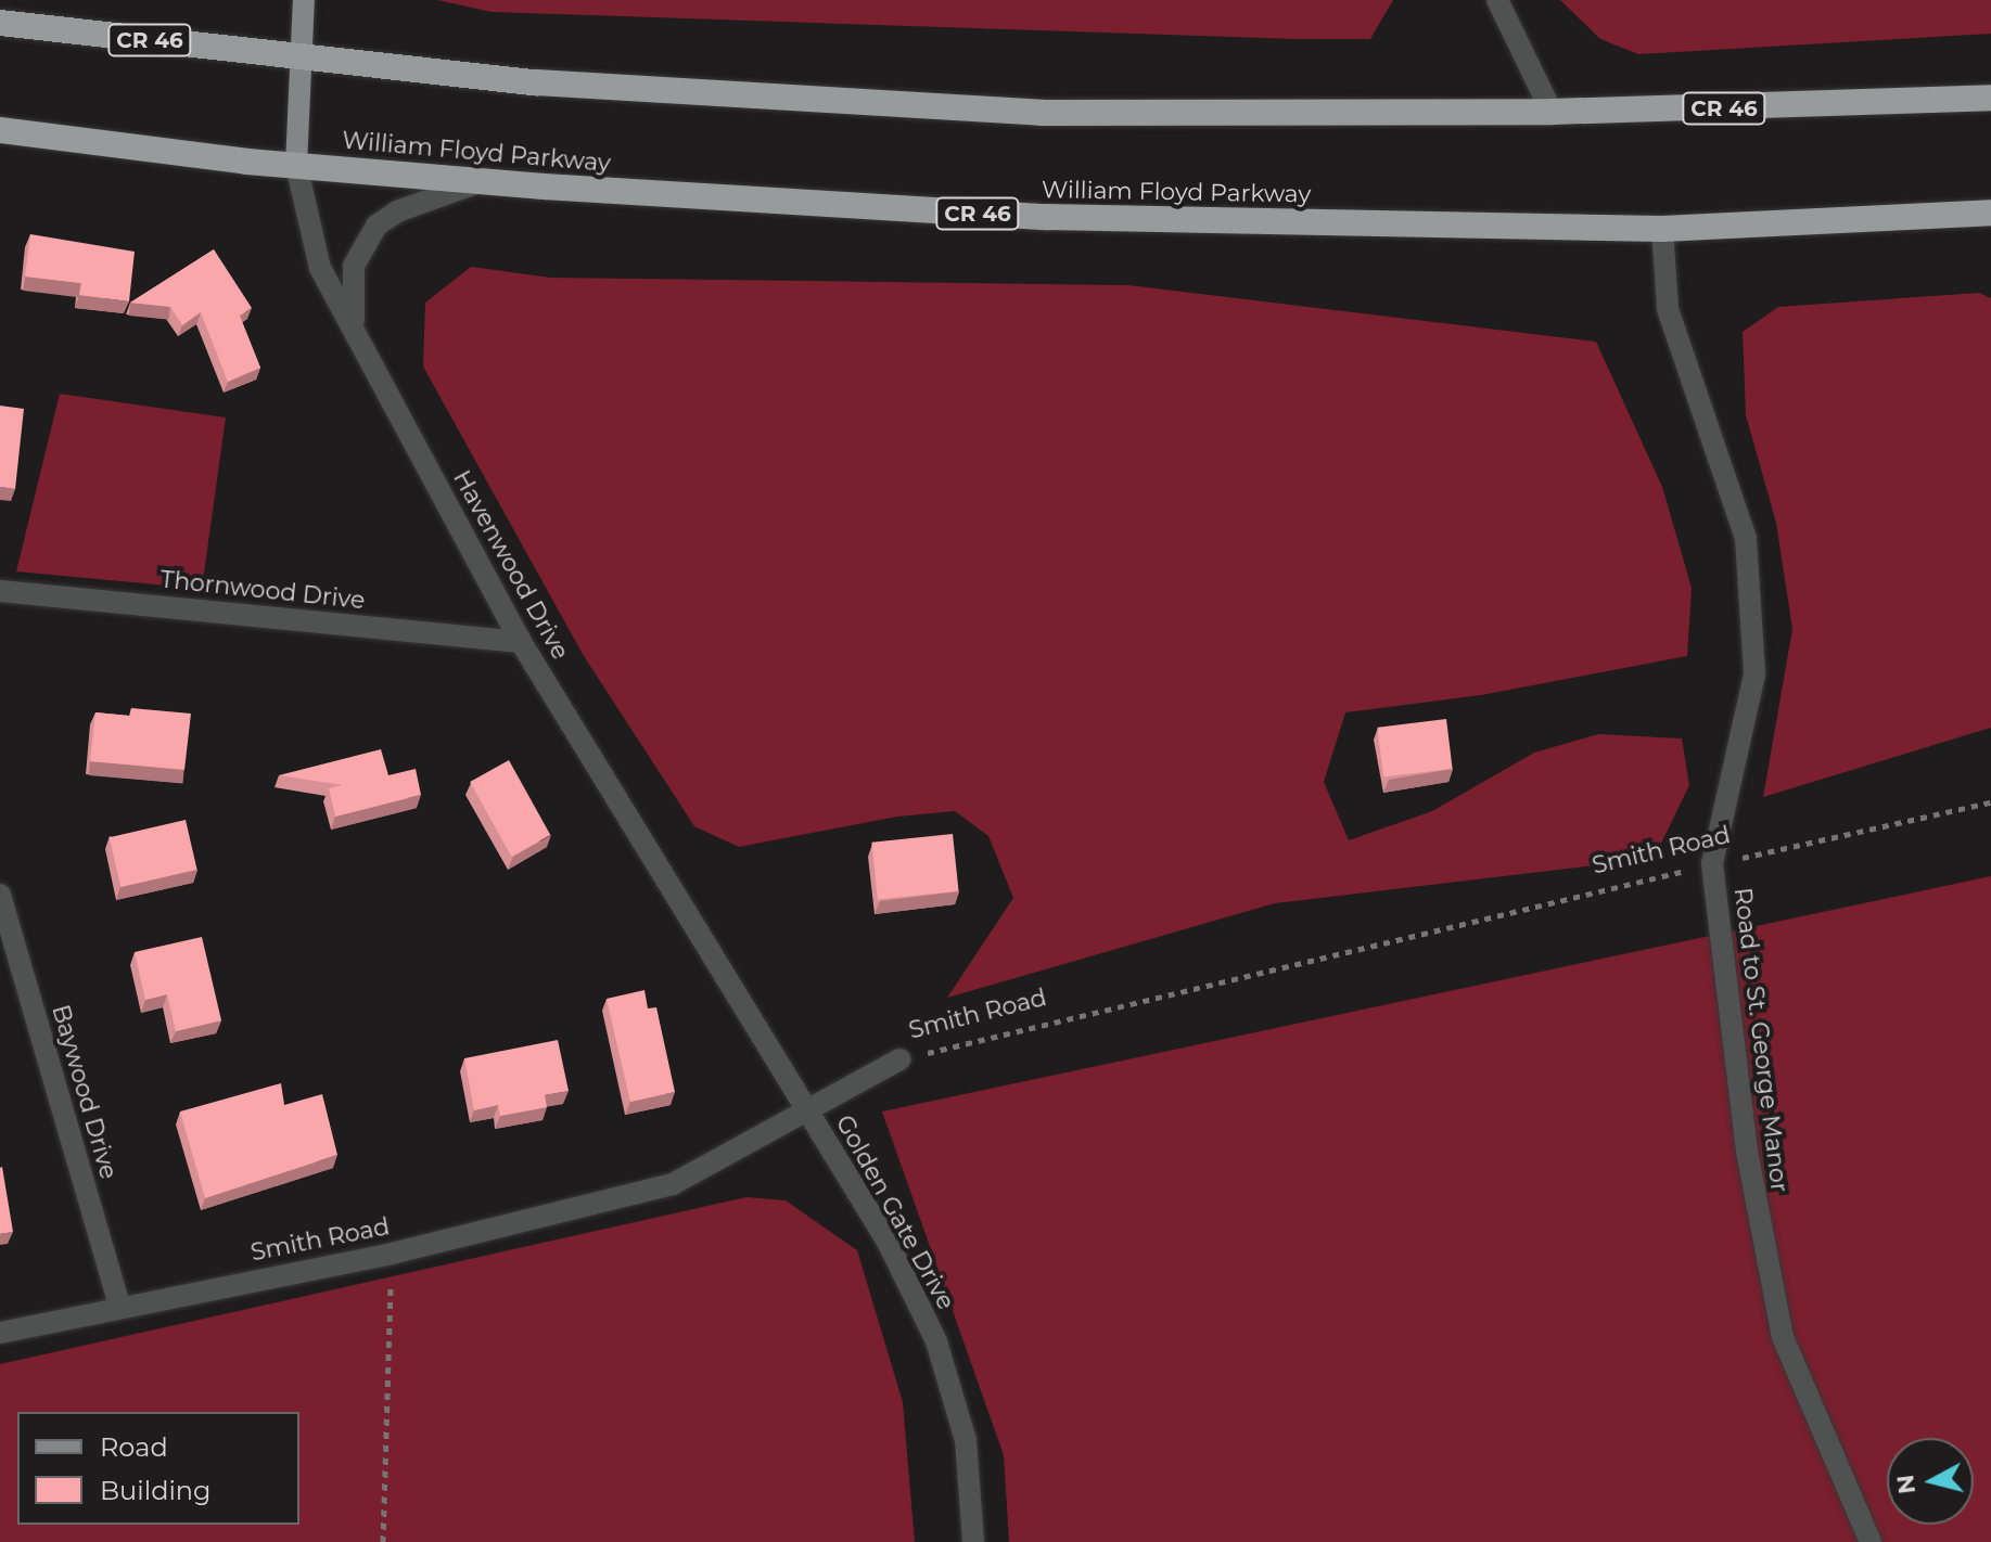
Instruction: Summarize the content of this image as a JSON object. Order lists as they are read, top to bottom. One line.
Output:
{"streets":{"highway":["CR 46","William Floyd Parkway"],"main road":["Havenwood Drive"],"street":["Thornwood Drive","Smith Road","Road to St. George Manor","Baywood Drive","Golden Gate Drive"]},"crossings":[["CR 46","Havenwood Drive"],["William Floyd Parkway","Havenwood Drive"],["William Floyd Parkway","Road to St. George Manor"],["Havenwood Drive","Thornwood Drive"],["Havenwood Drive","Smith Road"],["Havenwood Drive","Golden Gate Drive"],["Smith Road","Road to St. George Manor"],["Smith Road","Baywood Drive"],["Smith Road","Golden Gate Drive"]],"legend":["Road","Building"],"north":"left"}
